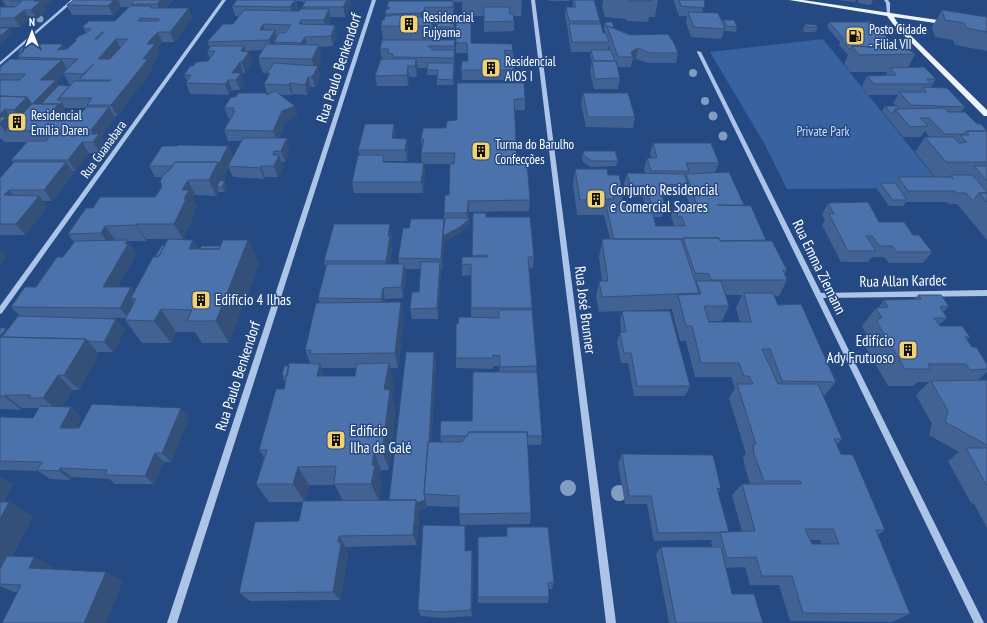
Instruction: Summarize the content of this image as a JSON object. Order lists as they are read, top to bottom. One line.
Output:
{"streets":{"street":["Rua Paulo Benkendorf","Rua Guanabara","Rua Emma Ziemann","Rua Allan Kardec","Rua José Brunner"]},"crossings":[["Rua Emma Ziemann","Rua Allan Kardec"]],"parks":["Private Park"],"places":{"building":["Residencial Fujyama","Residencial AIOS I","Residencial Emília Daren","Turma do Barulho Confecções","Conjunto Residencial e Comercial Soares","Edifício 4 Ilhas","Edifício Ady Frutuoso","Edificio Ilha da Galé"],"fuel station":["Posto Cidade - Filial VII"]},"north":"top"}
